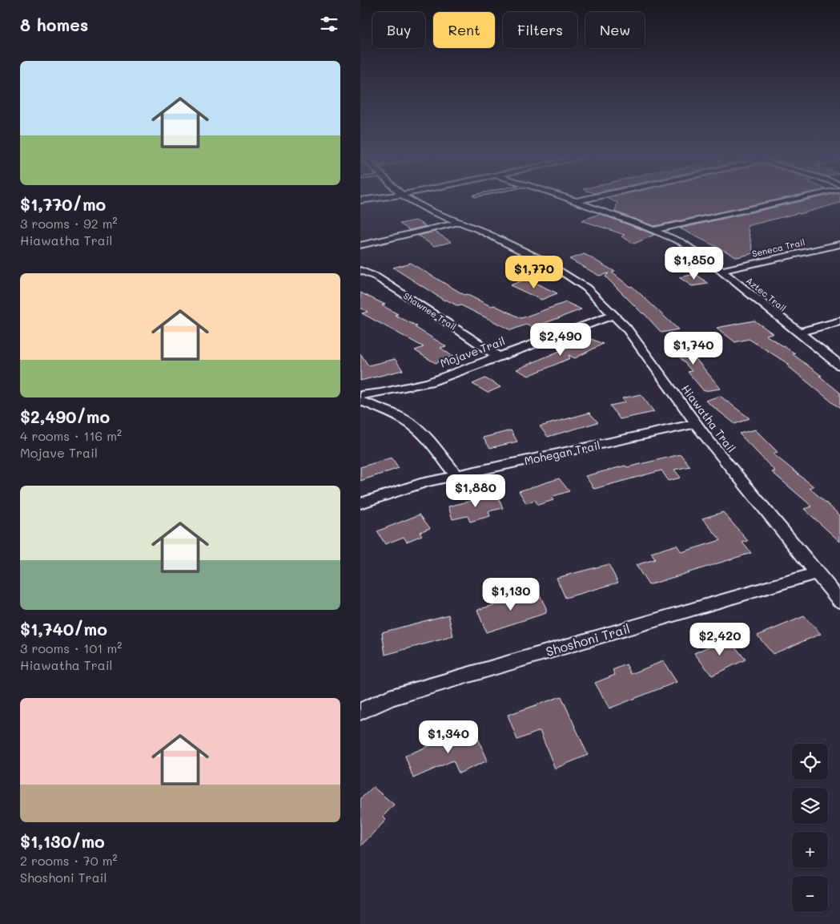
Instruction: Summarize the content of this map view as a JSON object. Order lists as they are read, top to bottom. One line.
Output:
{"streets":{"street":["Seneca Trail","Aztec Trail","Shawnee Trail","Mojave Trail","Hiawatha Trail","Mohegan Trail","Shoshoni Trail"]},"crossings":[["Seneca Trail","Aztec Trail"],["Shawnee Trail","Mojave Trail"],["Mojave Trail","Hiawatha Trail"],["Hiawatha Trail","Mohegan Trail"],["Hiawatha Trail","Shoshoni Trail"]],"page":{"heading":"8 homes","chip":["Buy","Rent","Filters","New"],"list":[{"name":"$1,770/mo","note":"3 rooms · 92 m² · Hiawatha Trail"},{"name":"$2,490/mo","note":"4 rooms · 116 m² · Mojave Trail"},{"name":"$1,740/mo","note":"3 rooms · 101 m² · Hiawatha Trail"},{"name":"$1,130/mo","note":"2 rooms · 70 m² · Shoshoni Trail"}],"price":["$1,850","$1,770","$2,490","$1,740","$1,880","$1,130","$2,420","$1,340"],"map_buttons":["+","−"]}}
